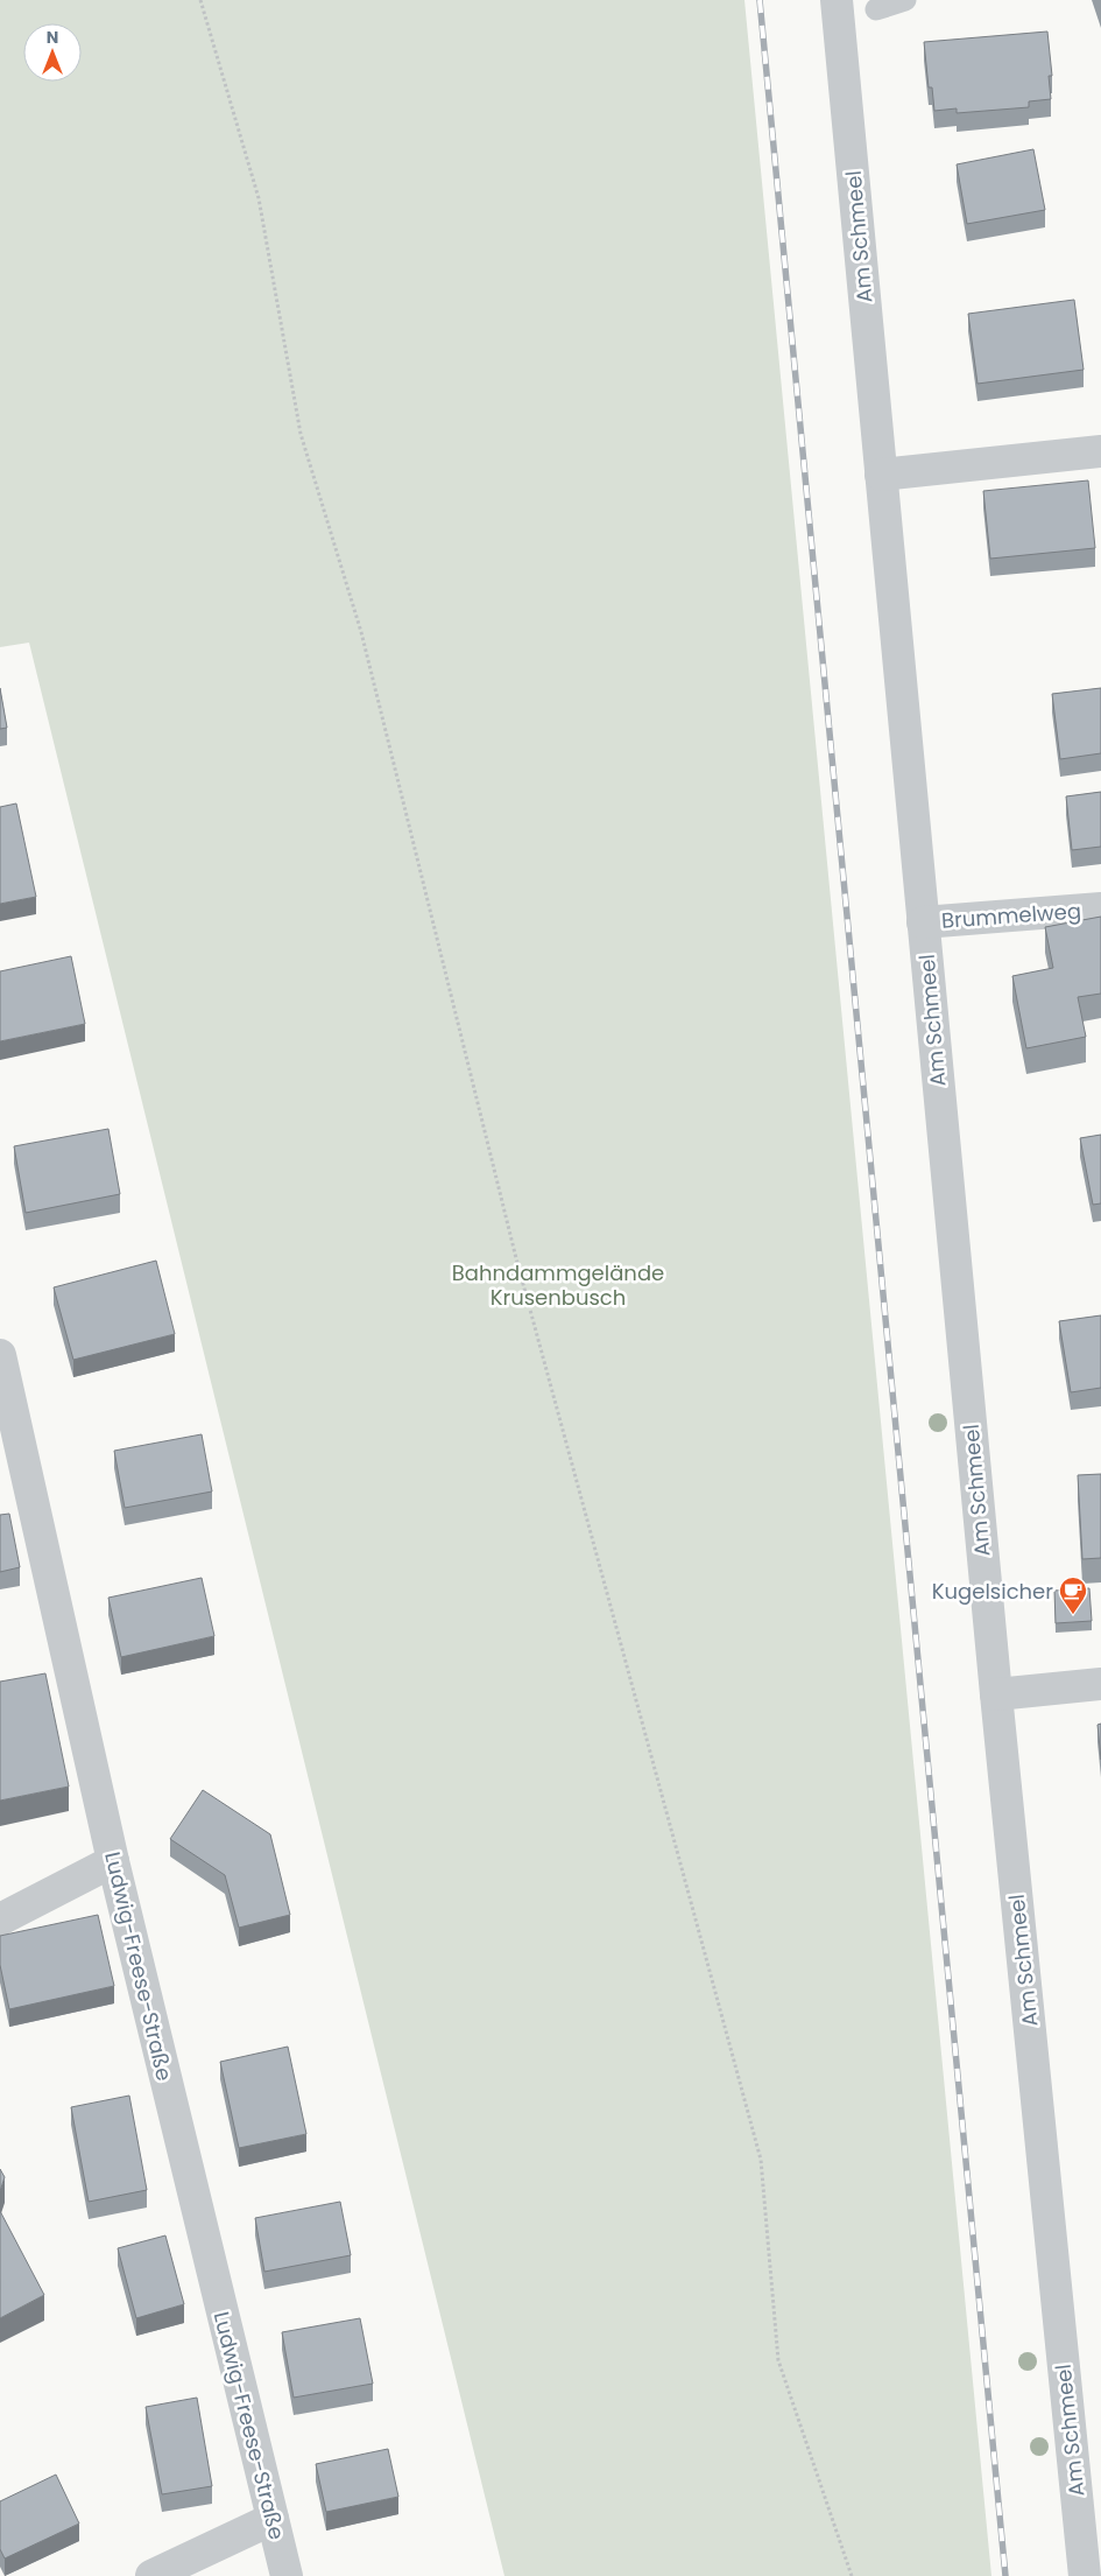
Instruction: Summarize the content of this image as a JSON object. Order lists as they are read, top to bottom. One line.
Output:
{"streets":{"street":["Am Schmeel","Brummelweg","Ludwig-Freese-Straße"]},"crossings":[["Am Schmeel","Brummelweg"]],"parks":["Bahndammgelände Krusenbusch"],"places":{"cafe":["Kugelsicher"]},"north":"top"}
